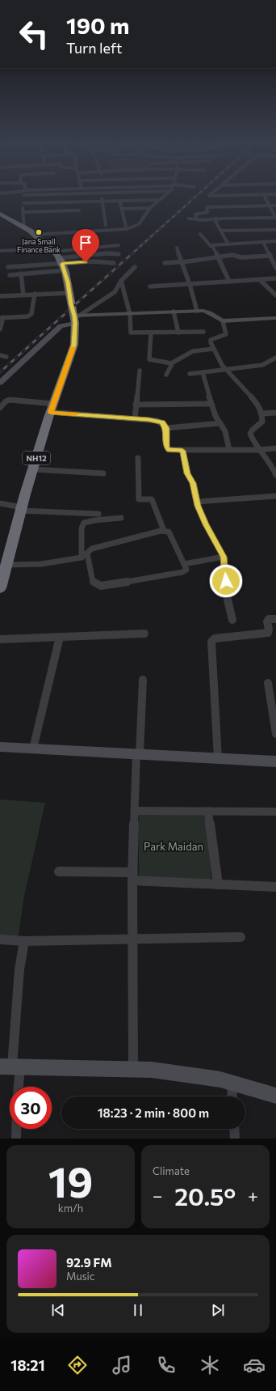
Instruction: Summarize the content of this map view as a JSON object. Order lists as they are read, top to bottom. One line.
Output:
{"streets":{"highway":["NH12"]},"parks":["Park Maidan"],"places":["Jana Small Finance Bank"],"page":{"turn":["190 m","Turn left"],"limit":"30","trip":"18:23 · 2 min · 800 m","tile":[["19","km/h"],"Climate"],"heat":["−","20.5°","+"],"song":["92.9 FM","Music"],"tabs":"18:21"}}
